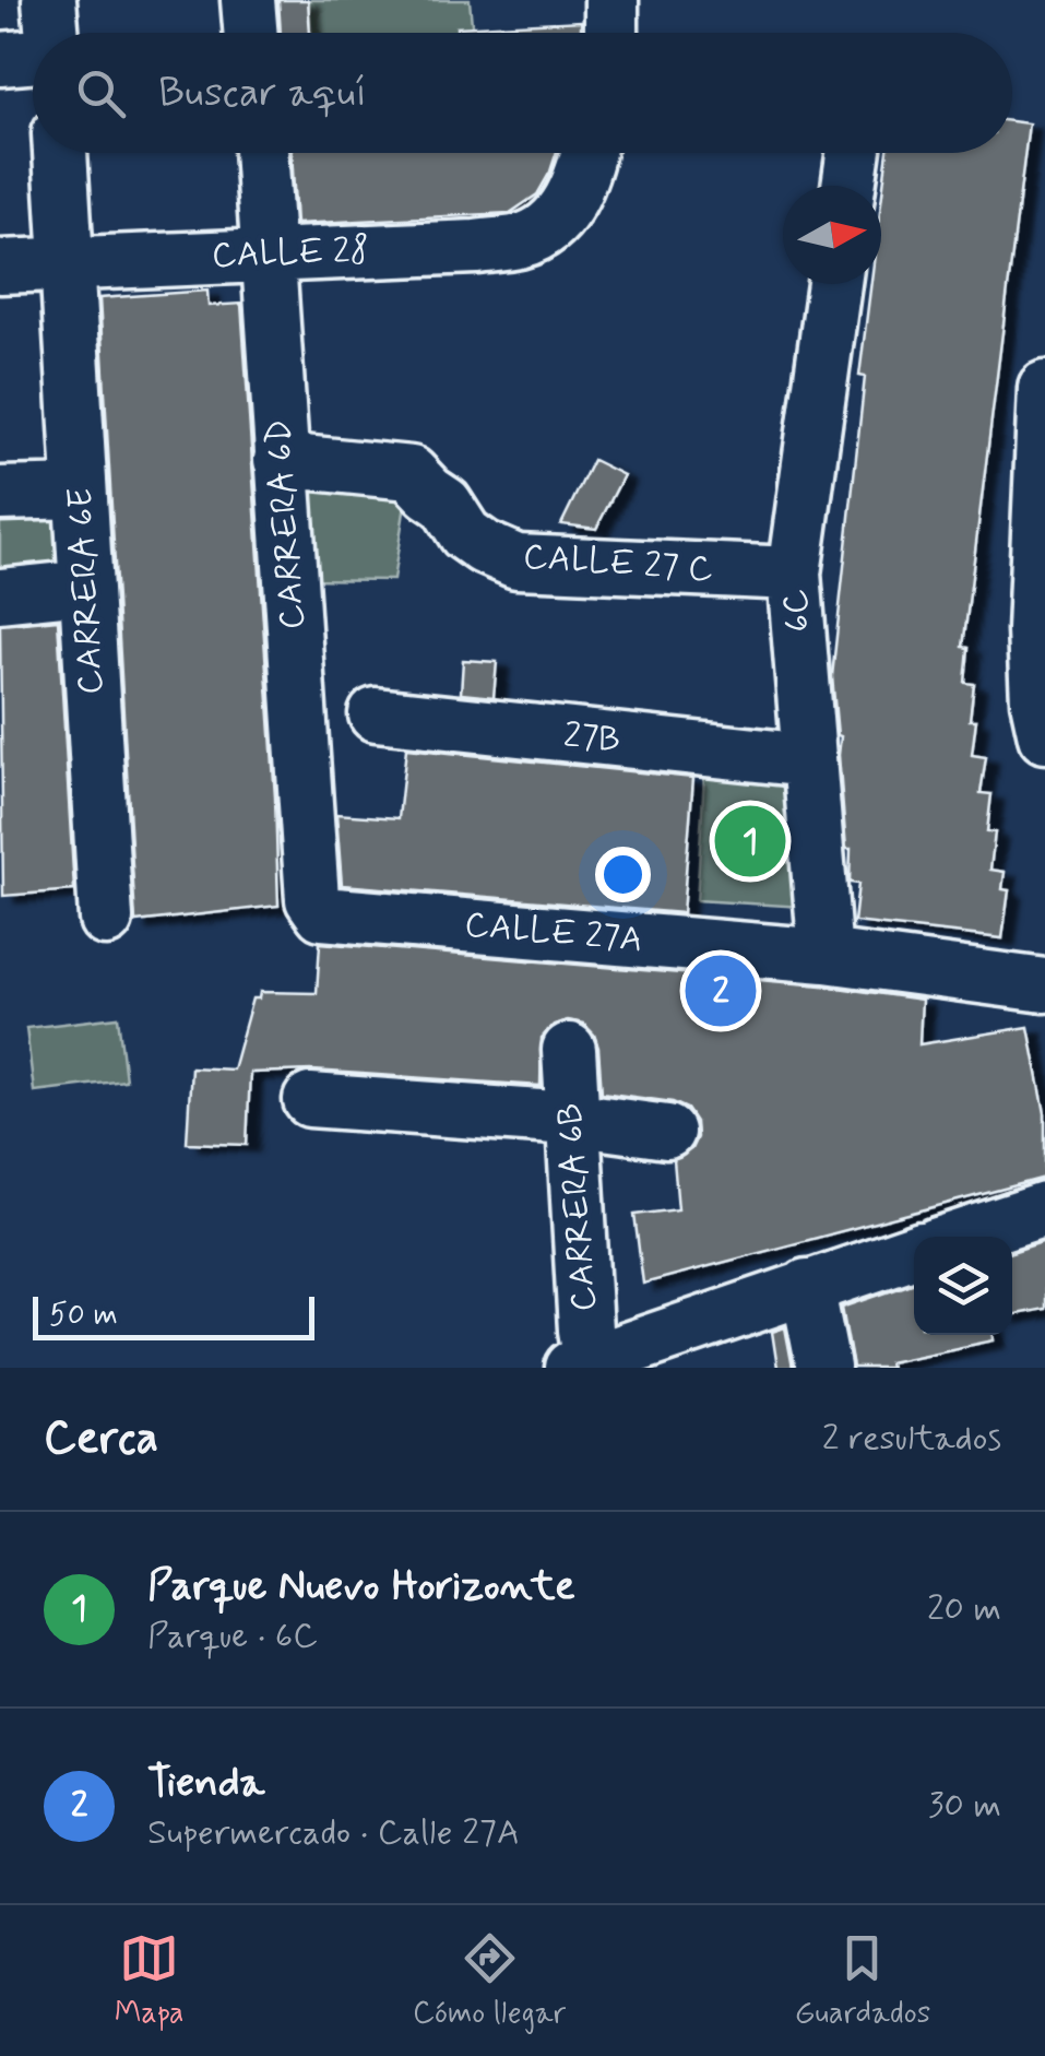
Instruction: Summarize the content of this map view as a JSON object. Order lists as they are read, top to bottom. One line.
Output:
{"streets":{"street":["CALLE 28","CARRERA 6D","CALLE 27 C","CARRERA 6E","6C","27B","CALLE 27A","CARRERA 6B"]},"crossings":[["CALLE 28","CARRERA 6D"],["CALLE 28","CARRERA 6E"],["CARRERA 6D","CALLE 27 C"],["CARRERA 6D","CALLE 27A"],["CALLE 27 C","6C"],["6C","27B"],["6C","CALLE 27A"]],"scale_bar":"50 m","north":"right","page":{"search":"Buscar aquí","pins":["1","2"],"scale":"50 m","heading":["Cerca","2 resultados"],"list":[{"mark":"1","name":"Parque Nuevo Horizonte","note":"Parque · 6C","value":"20 m"},{"mark":"2","name":"Tienda","note":"Supermercado · Calle 27A","value":"30 m"}],"nav":["Mapa","Cómo llegar","Guardados"]}}
